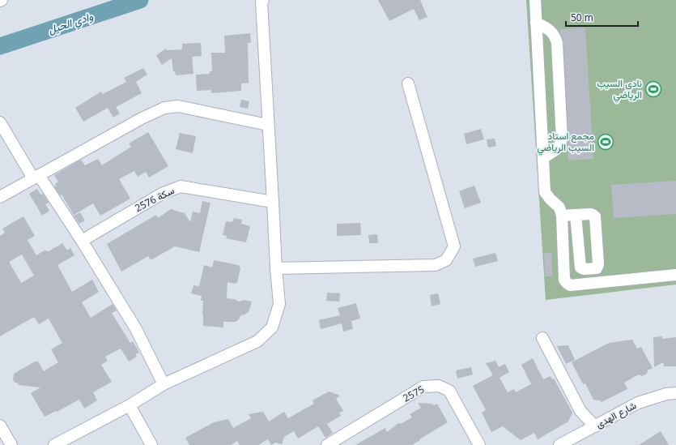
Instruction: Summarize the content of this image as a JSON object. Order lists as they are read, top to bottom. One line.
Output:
{"streets":{"street":["سكة 2576","2575","شارع الهدى"]},"water":["وادي الحيل"],"places":{"sports":["نادي السيب الرياضي","مجمع استاد السيب الرياضي"]},"scale_bar":"50 m"}
